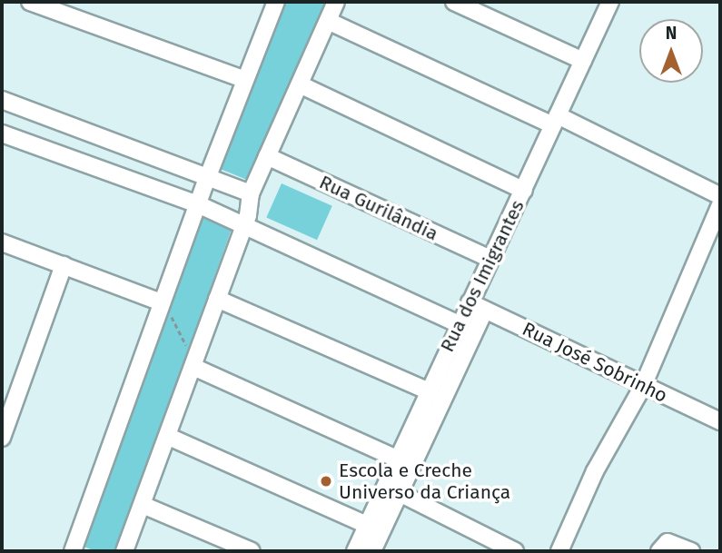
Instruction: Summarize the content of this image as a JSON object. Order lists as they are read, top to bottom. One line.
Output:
{"streets":{"street":["Rua Gurilândia","Rua dos Imigrantes","Rua José Sobrinho"]},"crossings":[["Rua Gurilândia","Rua dos Imigrantes"],["Rua dos Imigrantes","Rua José Sobrinho"]],"places":["Escola e Creche Universo da Criança"],"north":"top"}
